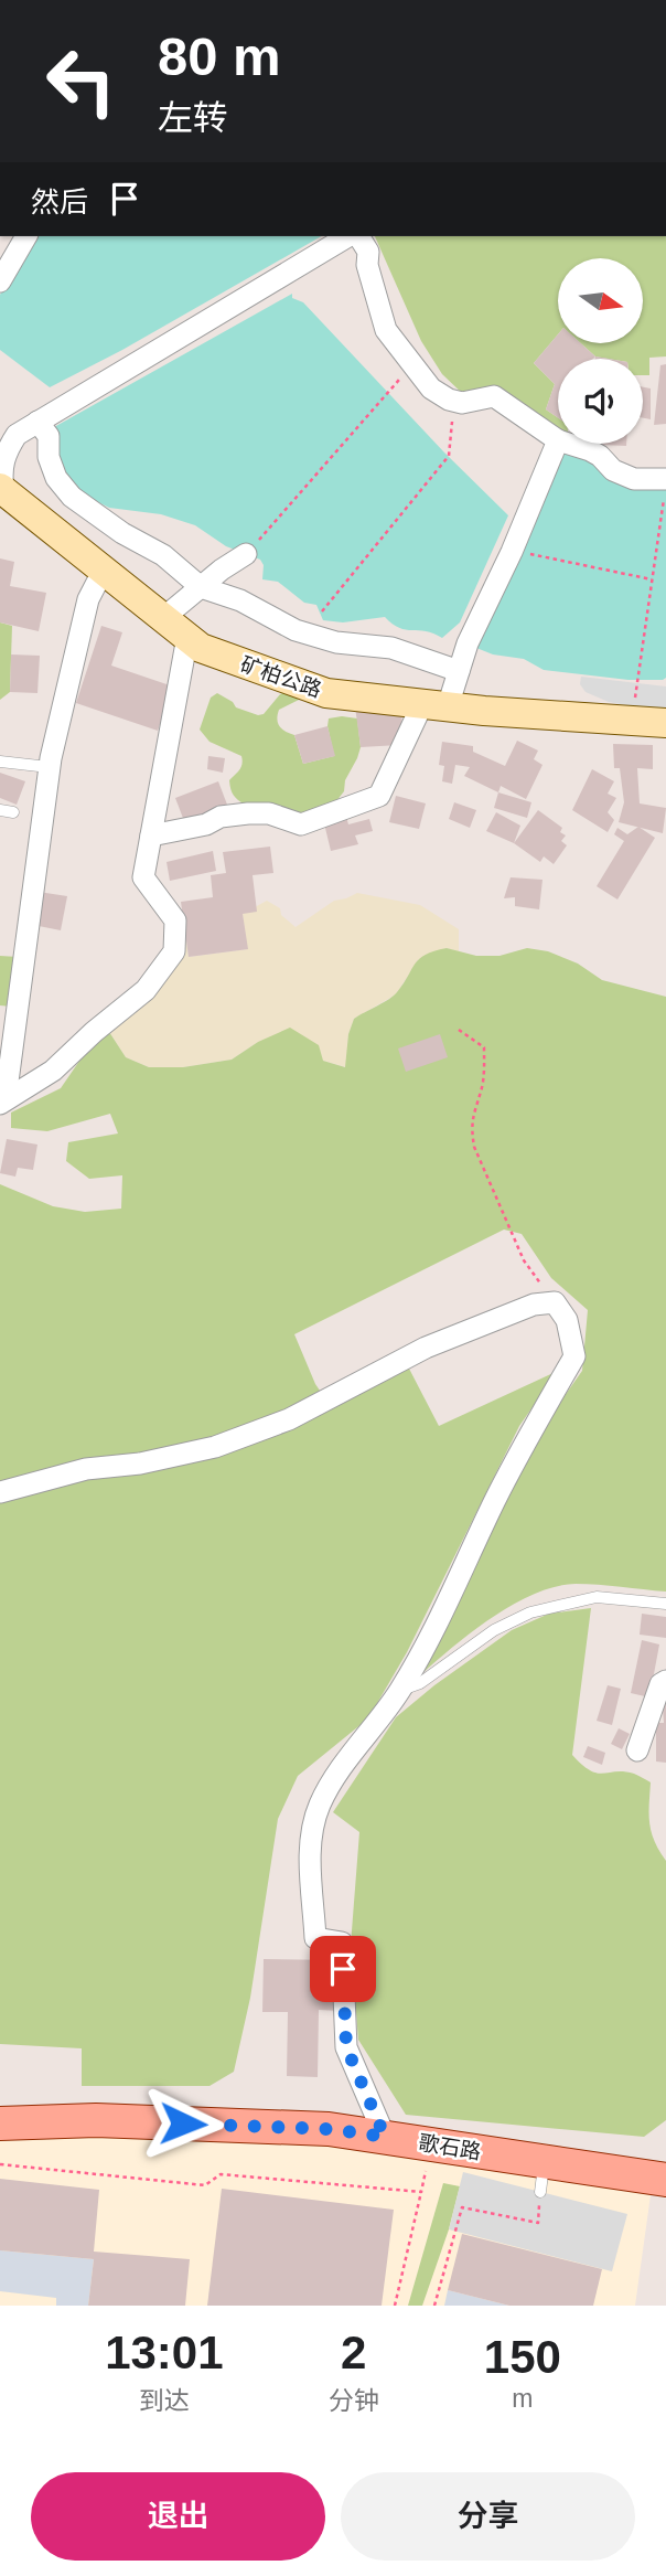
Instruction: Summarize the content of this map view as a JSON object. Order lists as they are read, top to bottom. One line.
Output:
{"streets":{"main road":["歌石路"],"street":["矿柏公路"]},"north":"right","page":{"turn":["80 m","左转"],"then":"然后","eta":["13:01","到达","2","分钟","150","m"],"buttons":["退出","分享"]}}
